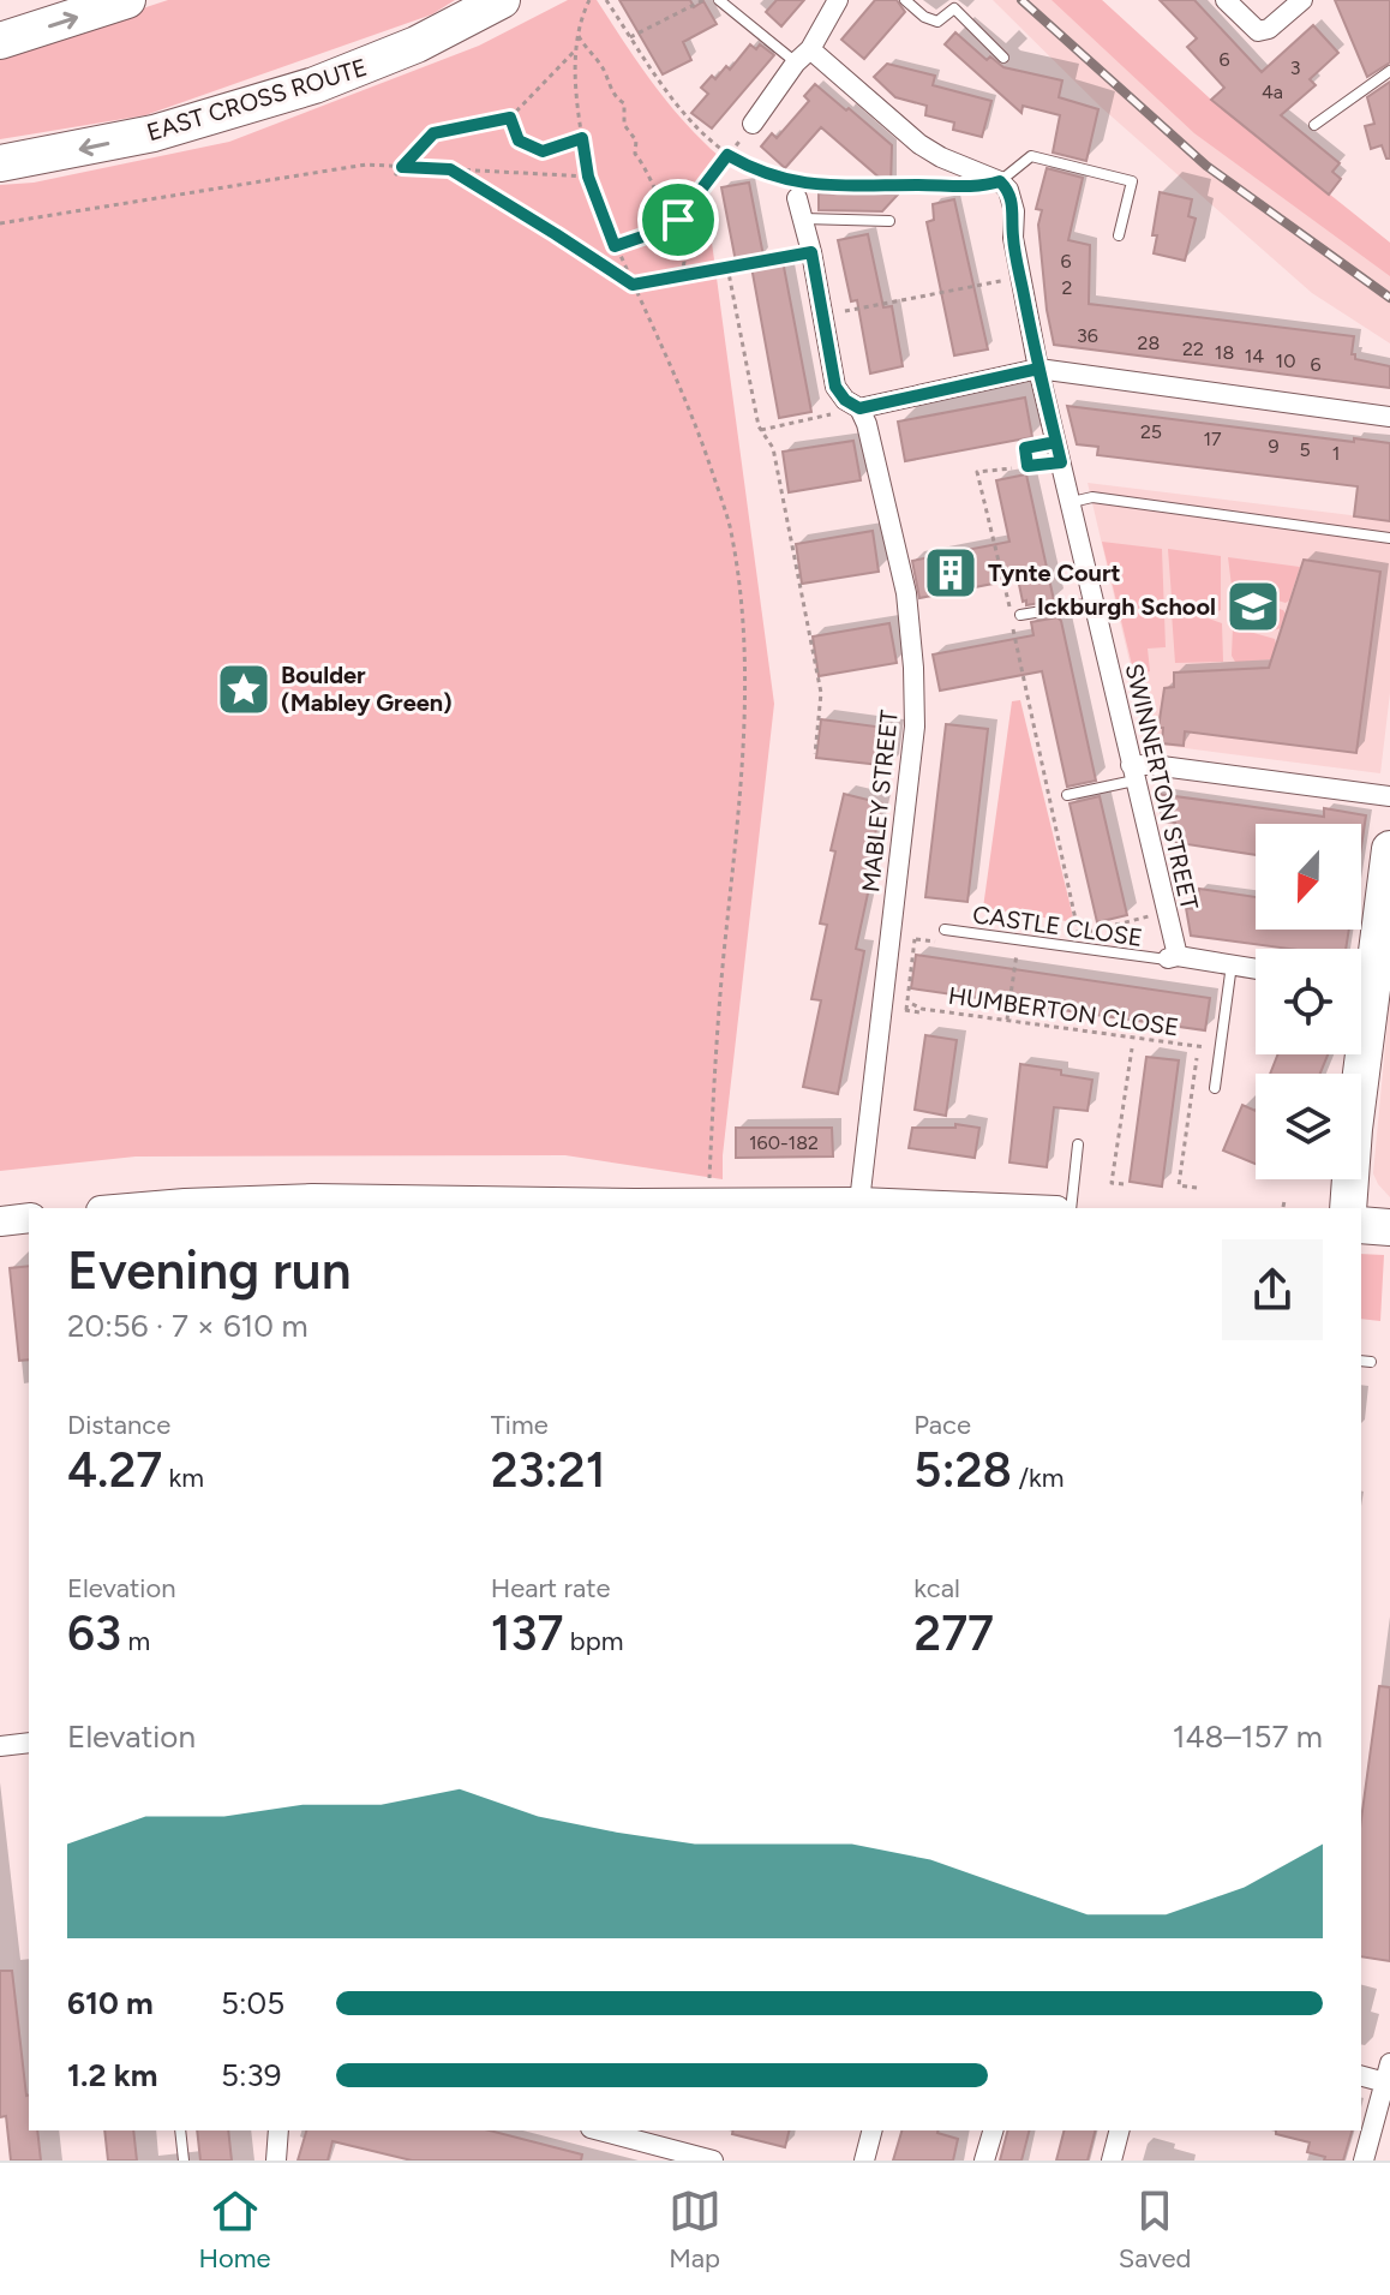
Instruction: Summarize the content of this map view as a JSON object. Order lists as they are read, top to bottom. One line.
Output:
{"streets":{"highway":["EAST CROSS ROUTE"],"street":["SWINNERTON STREET","MABLEY STREET"],"lane":["CASTLE CLOSE"],"path":["HUMBERTON CLOSE"]},"crossings":[["SWINNERTON STREET","CASTLE CLOSE"]],"one_way":["EAST CROSS ROUTE"],"places":{"building":["Tynte Court"],"school or university":["Ickburgh School"],"place":["Boulder (Mabley Green)"]},"house_numbers":["6","3","4a","6","2","36","28","22","18","14","10","6","25","17","9","5","1","160-182"],"north":"bottom","page":{"heading":["Evening run","20:56 · 7 × 610 m"],"stats":[["Distance","4.27 km"],["Time","23:21"],["Pace","5:28 /km"],["Elevation","63 m"],["Heart rate","137 bpm"],["kcal","277"]],"chart":["Elevation","148–157 m"],"list":[{"name":"610 m","note":"5:05"},{"name":"1.2 km","note":"5:39"}],"tabs":["Home","Map","Saved"]}}
